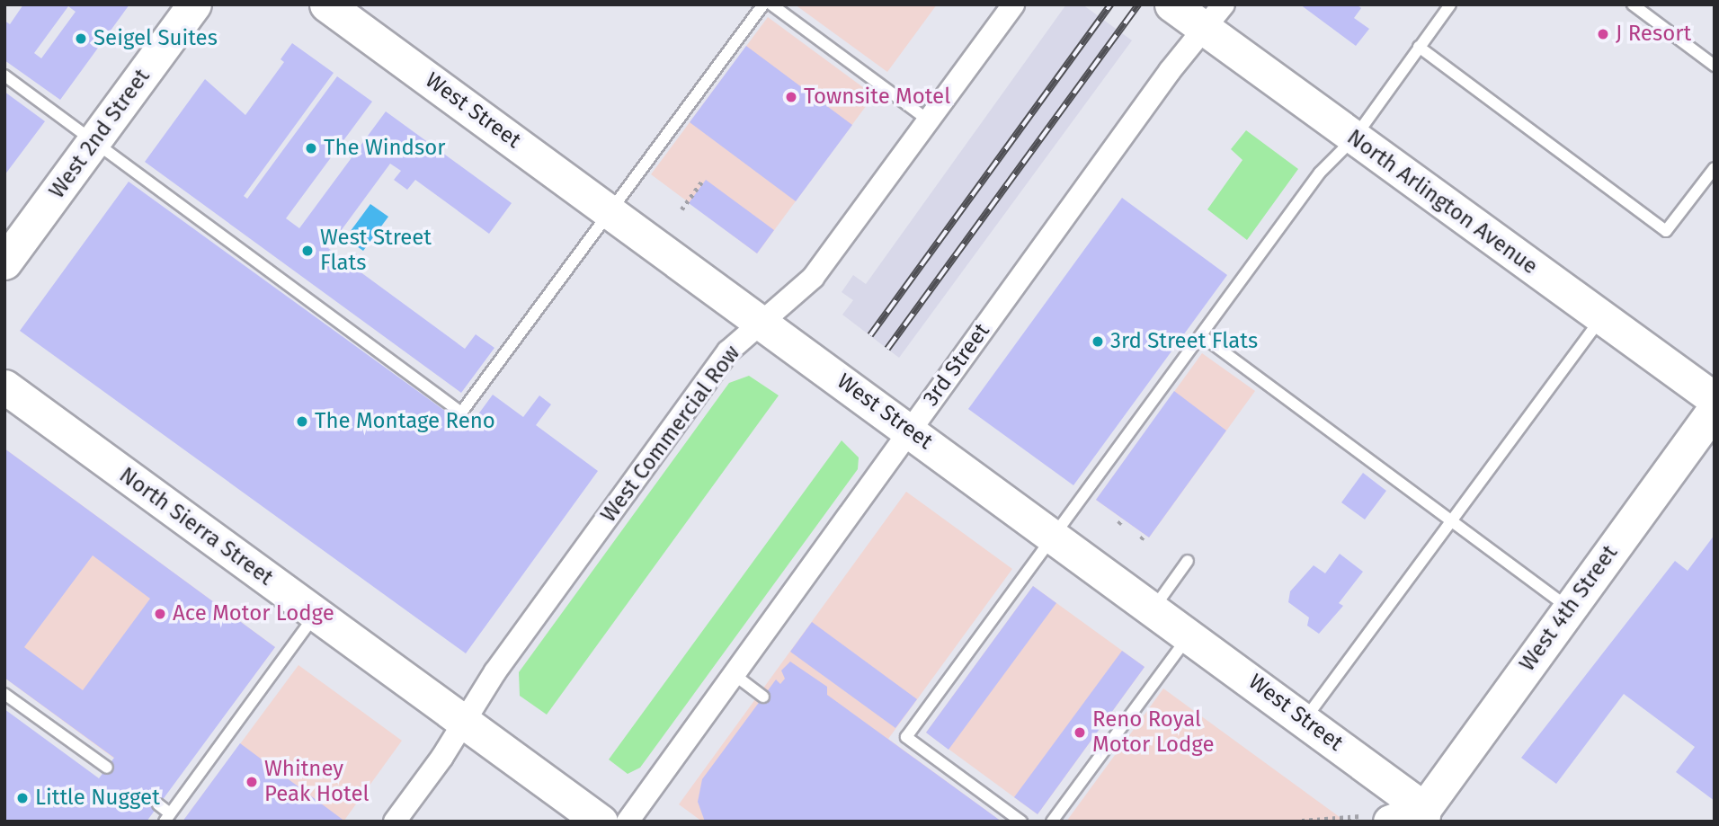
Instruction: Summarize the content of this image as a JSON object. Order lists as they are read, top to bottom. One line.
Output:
{"streets":{"main road":["West Street","West 2nd Street","North Arlington Avenue","North Sierra Street","West 4th Street"],"street":["3rd Street","West Commercial Row"]},"crossings":[["West Street","3rd Street"],["West Street","West Commercial Row"],["West Street","West 4th Street"],["North Arlington Avenue","3rd Street"],["West Commercial Row","North Sierra Street"]],"places":["J Resort","Seigel Suites","Townsite Motel","The Windsor","West Street Flats","3rd Street Flats","The Montage Reno","Ace Motor Lodge","Reno Royal Motor Lodge","Whitney Peak Hotel","Little Nugget"]}
